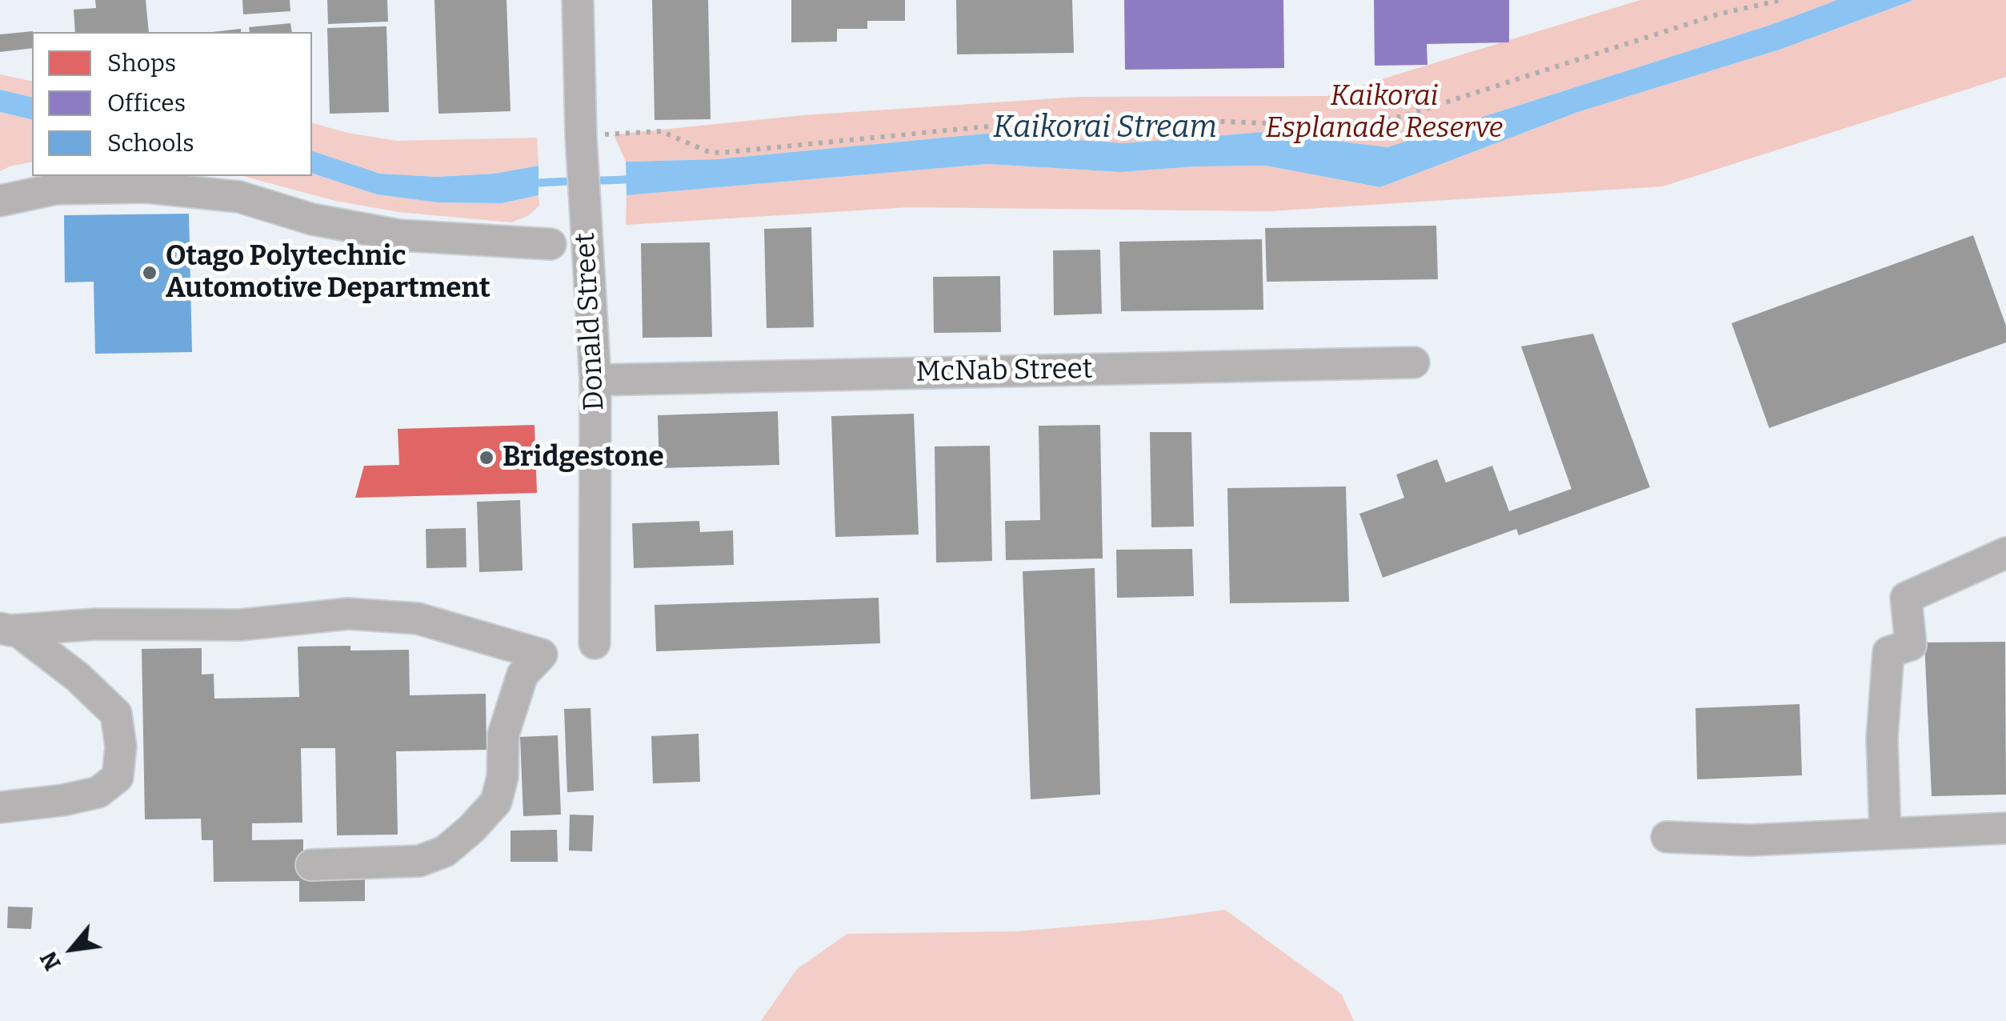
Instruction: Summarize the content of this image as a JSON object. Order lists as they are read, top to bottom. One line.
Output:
{"streets":{"street":["Donald Street","McNab Street"]},"crossings":[["Donald Street","McNab Street"]],"water":["Kaikorai Stream"],"parks":["Kaikorai Esplanade Reserve"],"places":["Otago Polytechnic Automotive Department","Bridgestone"],"legend":["Shops","Offices","Schools"],"north":"bottom left"}
